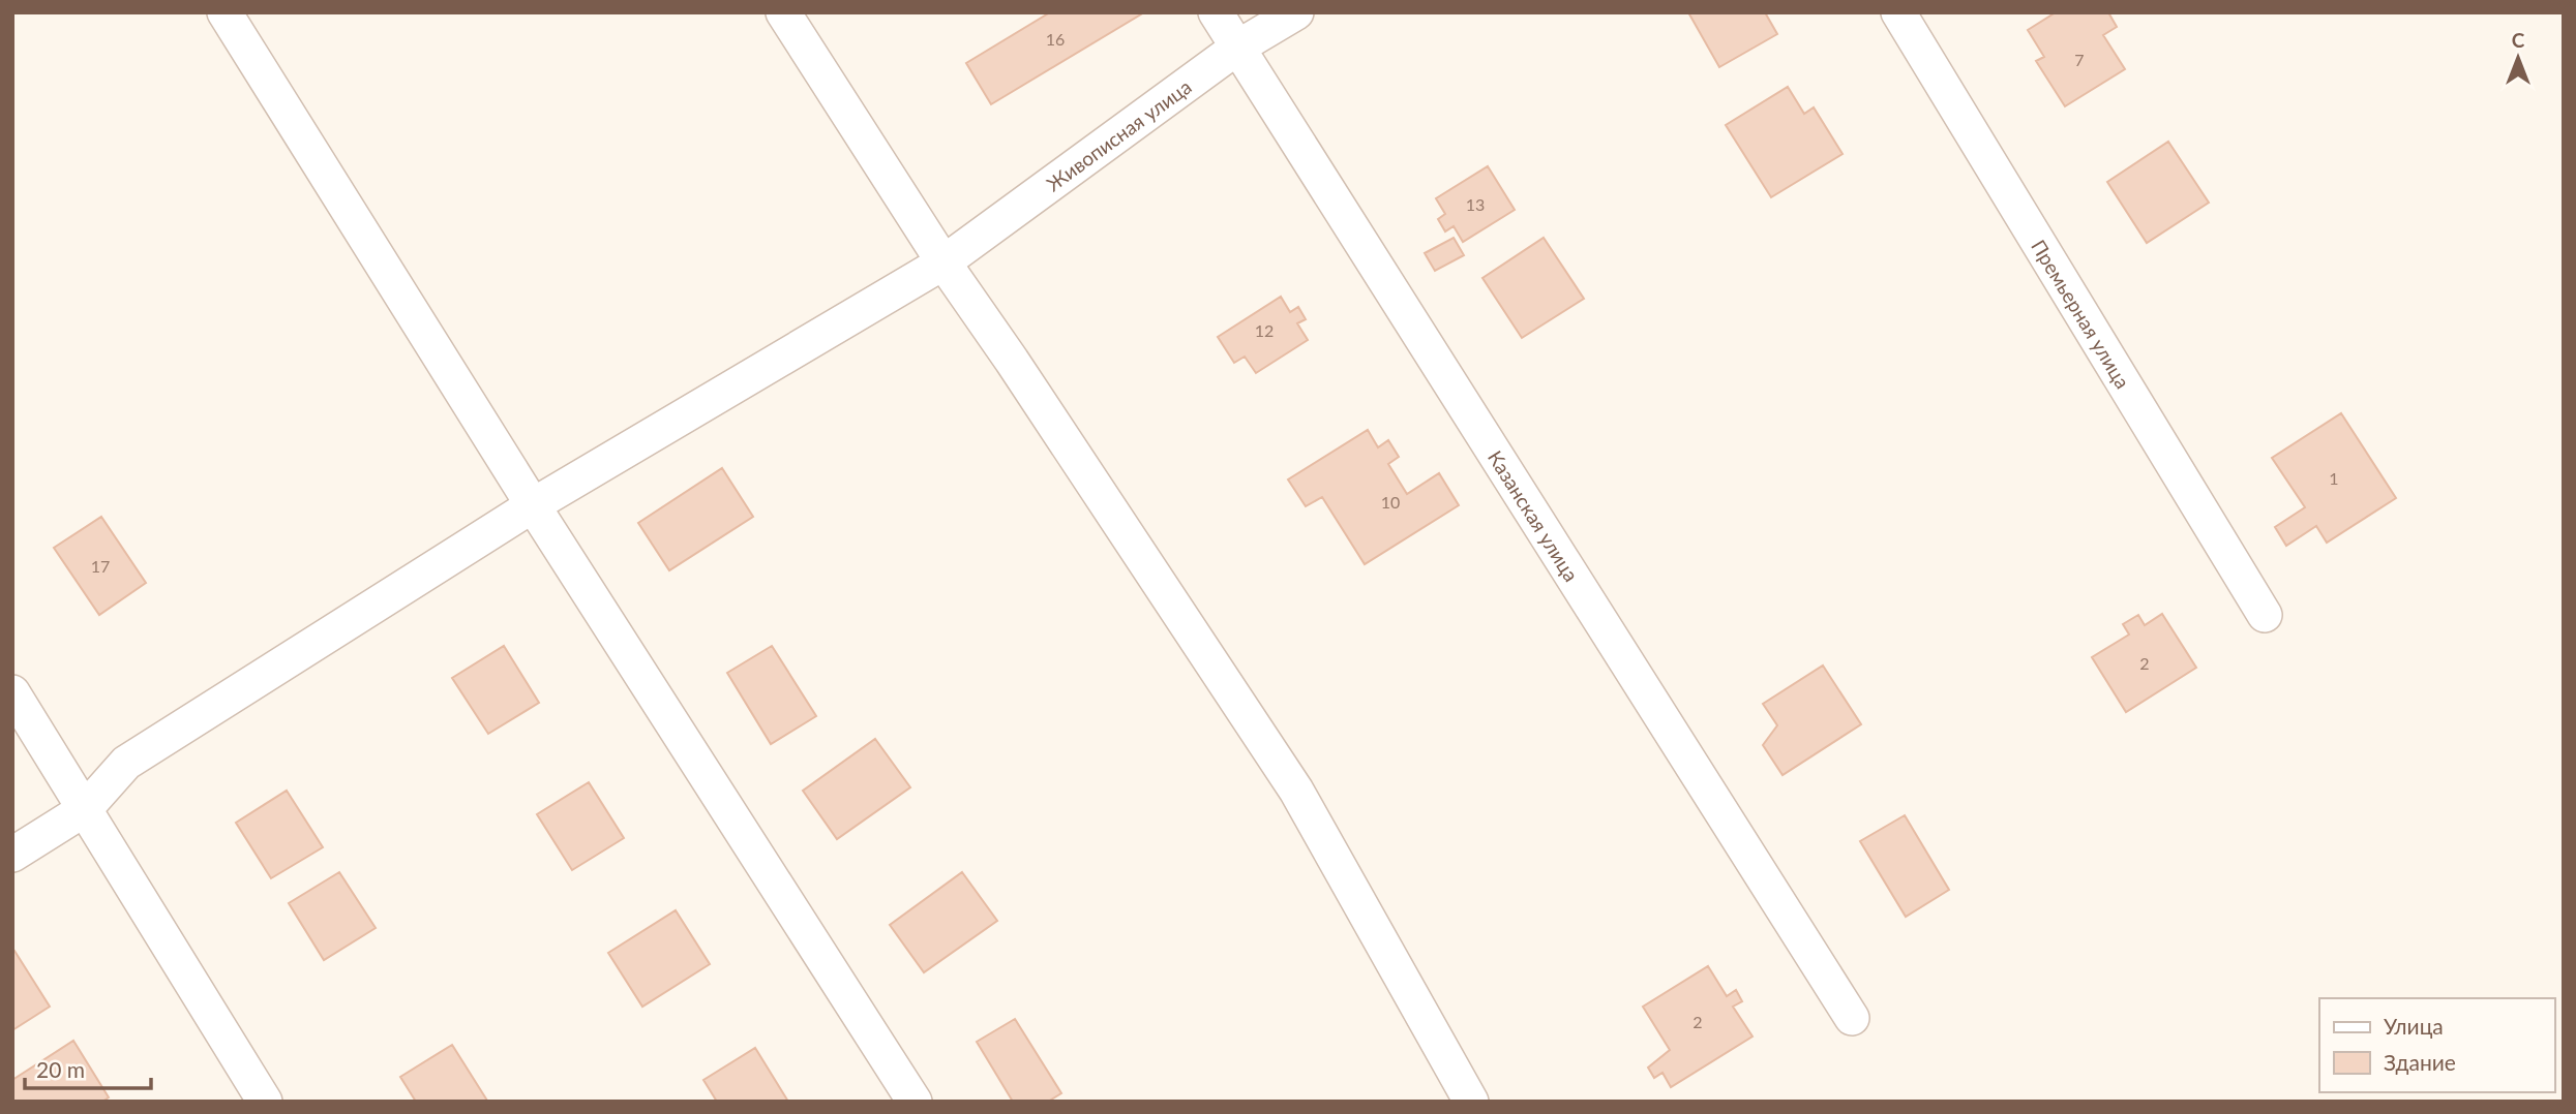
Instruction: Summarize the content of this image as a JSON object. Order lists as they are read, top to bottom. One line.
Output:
{"streets":{"street":["Живописная улица","Премьерная улица","Казанская улица"]},"crossings":[["Живописная улица","Казанская улица"]],"house_numbers":["16","7","13","12","1","10","17","2","2"],"legend":["Улица","Здание"],"scale_bar":"20 m","north":"top"}
